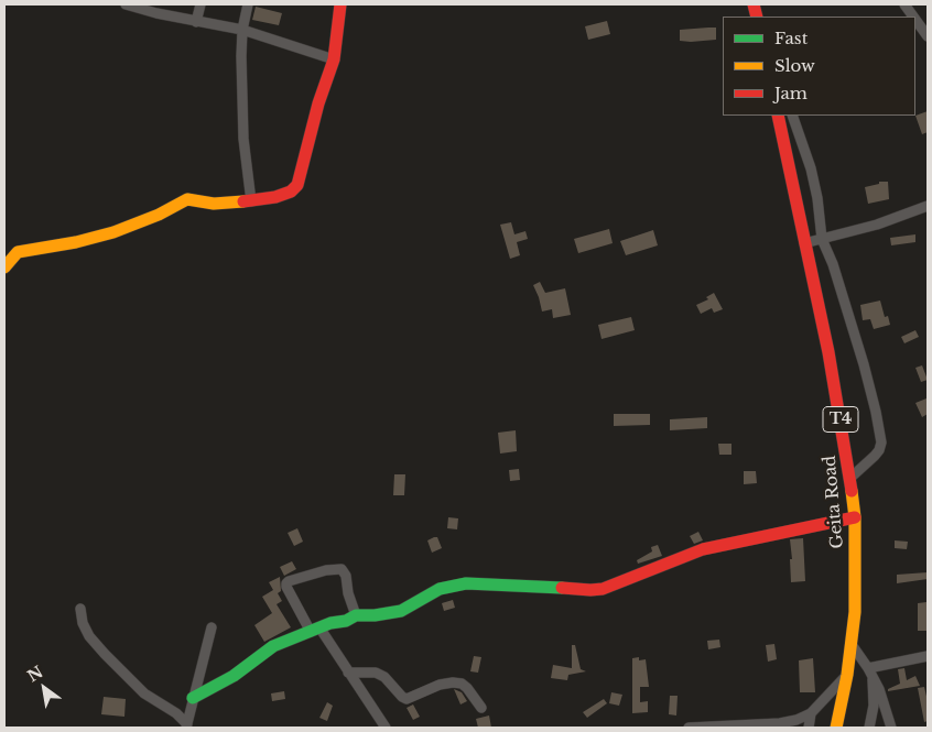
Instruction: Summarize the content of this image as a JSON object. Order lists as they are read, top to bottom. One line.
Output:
{"streets":{"main road":["T4","Geita Road"]},"legend":["Fast","Slow","Jam"],"north":"top left"}
